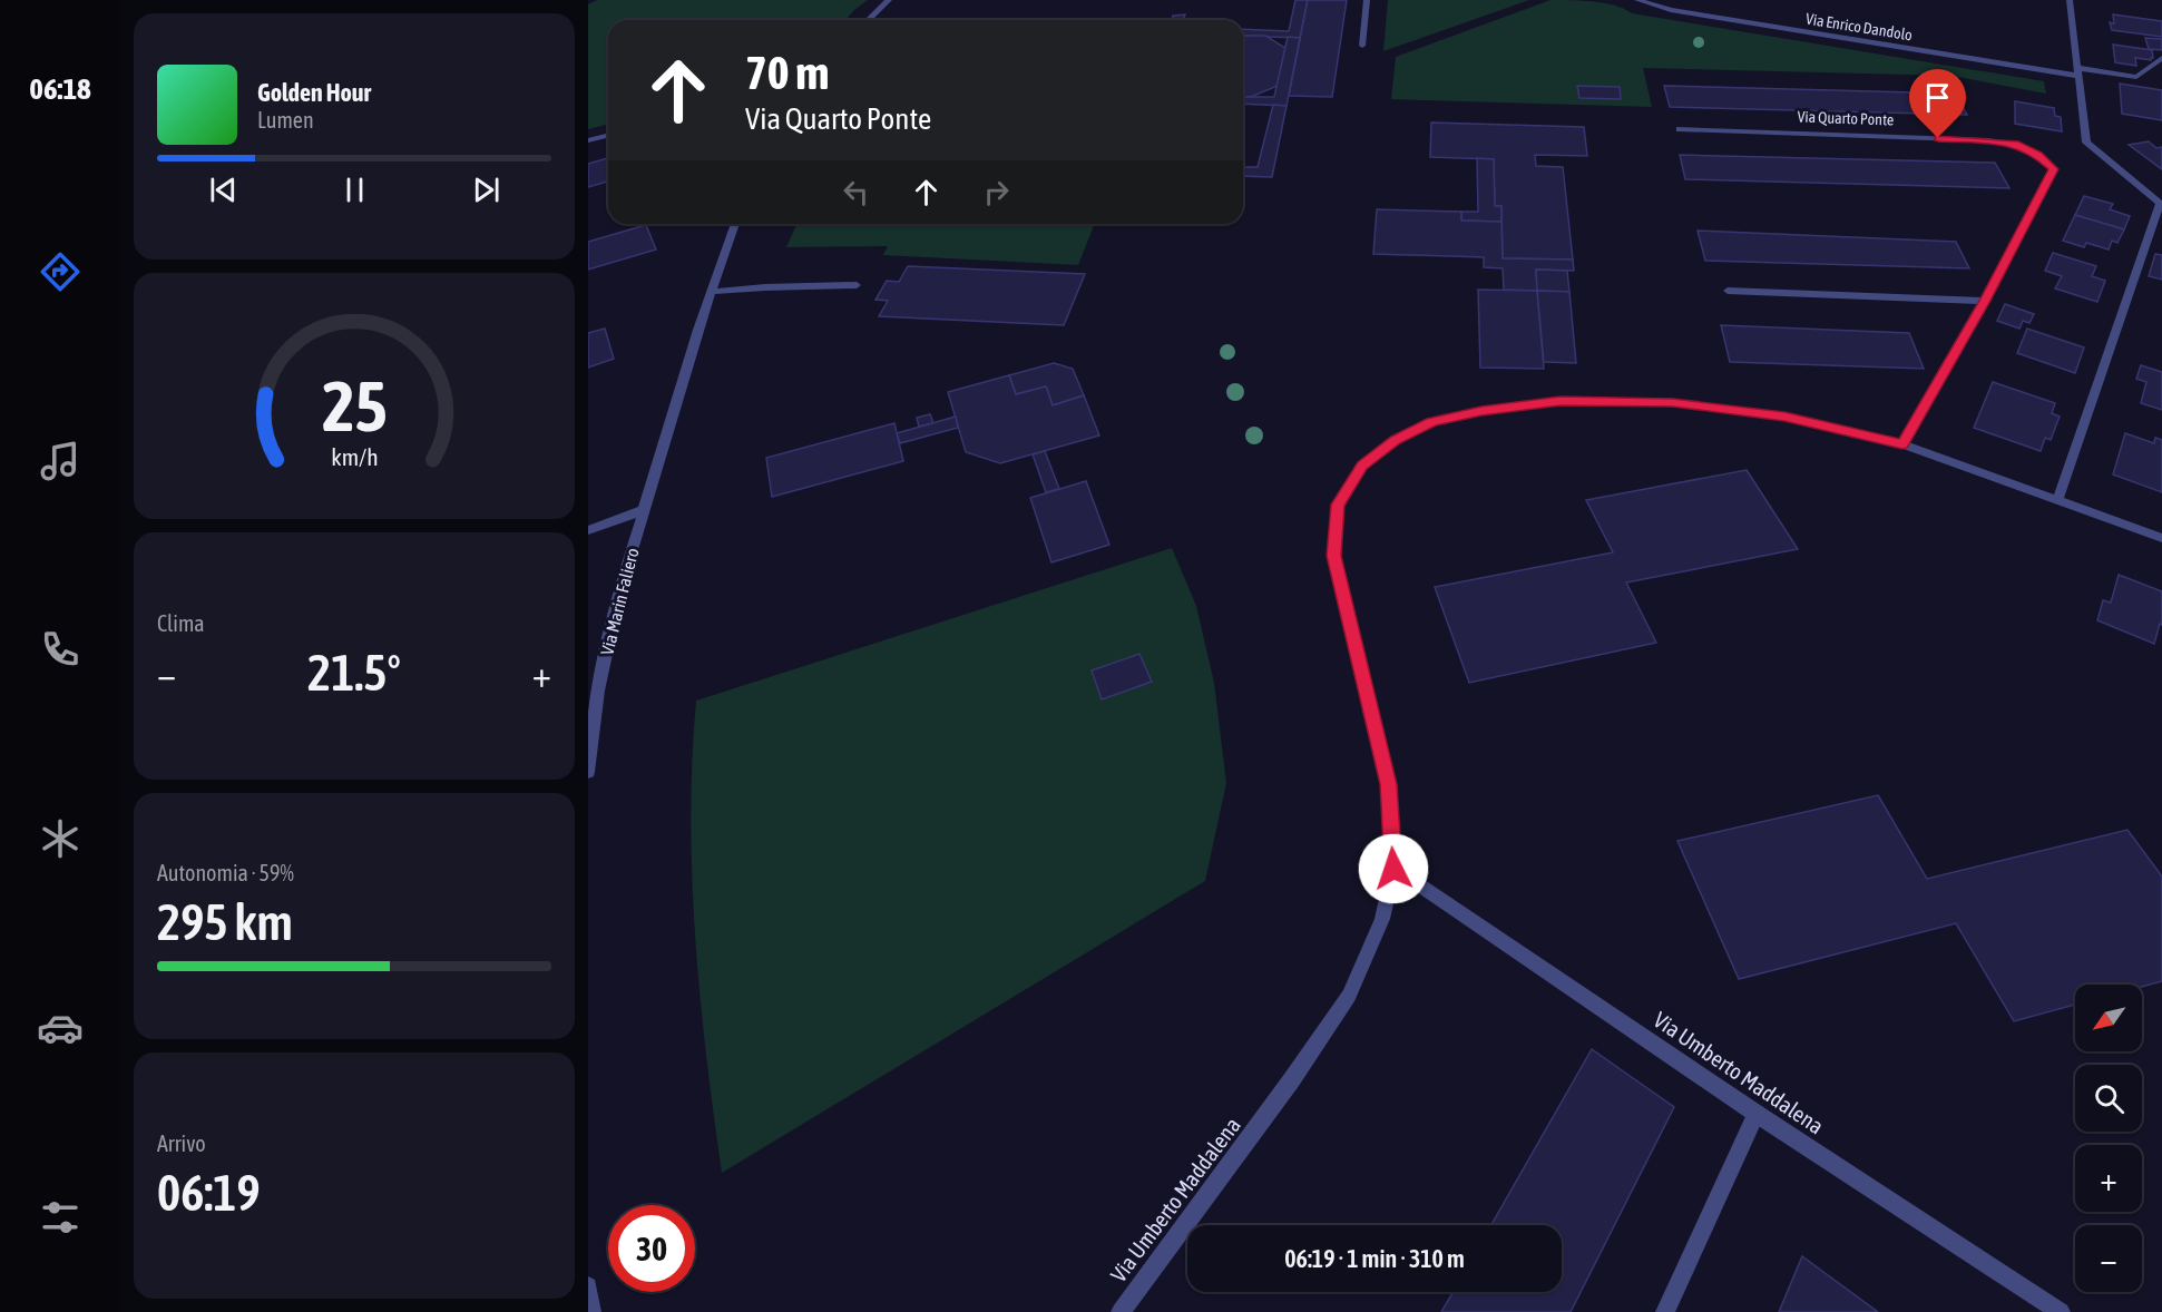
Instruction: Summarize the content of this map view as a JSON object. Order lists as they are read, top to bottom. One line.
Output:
{"streets":{"street":["Via Enrico Dandolo","Via Quarto Ponte","Via Marin Faliero","Via Umberto Maddalena"]},"crossings":[["Via Quarto Ponte","Via Umberto Maddalena"]],"north":"bottom left","page":{"tabs":"06:18","turn":["70 m","Via Quarto Ponte"],"song":["Golden Hour","Lumen"],"tile":["Clima",["Autonomia · 59%","295 km"],["Arrivo","06:19"]],"heat":["−","21.5°","+"],"map_buttons":["+","−"],"limit":"30","trip":"06:19 · 1 min · 310 m","gauge":["25","km/h"]}}
